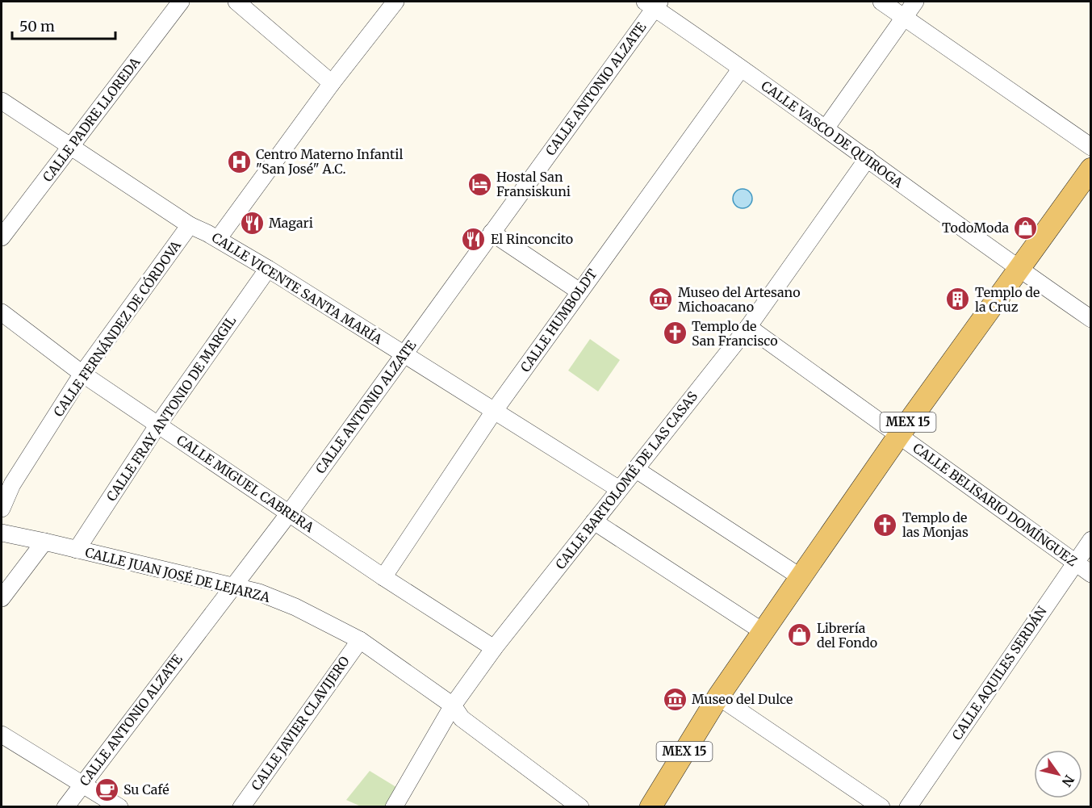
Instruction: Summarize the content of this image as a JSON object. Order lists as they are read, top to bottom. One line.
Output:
{"streets":{"main road":["MEX 15"],"street":["CALLE ANTONIO ALZATE","CALLE PADRE LLOREDA","CALLE VASCO DE QUIROGA","CALLE VICENTE SANTA MARÍA","CALLE HUMBOLDT","CALLE FERNÁNDEZ DE CÓRDOVA","CALLE FRAY ANTONIO DE MARGIL","CALLE BARTOLOMÉ DE LAS CASAS","CALLE MIGUEL CABRERA","CALLE BELISARIO DOMÍNGUEZ","CALLE JUAN JOSÉ DE LEJARZA","CALLE AQUILES SERDÁN","CALLE JAVIER CLAVIJERO"]},"crossings":[["CALLE ANTONIO ALZATE","CALLE VASCO DE QUIROGA"],["CALLE ANTONIO ALZATE","CALLE VICENTE SANTA MARÍA"],["CALLE ANTONIO ALZATE","CALLE MIGUEL CABRERA"],["CALLE ANTONIO ALZATE","CALLE JUAN JOSÉ DE LEJARZA"],["CALLE PADRE LLOREDA","CALLE VICENTE SANTA MARÍA"],["CALLE VASCO DE QUIROGA","CALLE HUMBOLDT"],["CALLE VASCO DE QUIROGA","MEX 15"],["CALLE VASCO DE QUIROGA","CALLE BARTOLOMÉ DE LAS CASAS"],["CALLE VICENTE SANTA MARÍA","CALLE HUMBOLDT"],["CALLE VICENTE SANTA MARÍA","CALLE FERNÁNDEZ DE CÓRDOVA"],["CALLE VICENTE SANTA MARÍA","CALLE FRAY ANTONIO DE MARGIL"],["CALLE VICENTE SANTA MARÍA","CALLE BARTOLOMÉ DE LAS CASAS"],["CALLE HUMBOLDT","CALLE MIGUEL CABRERA"],["CALLE FERNÁNDEZ DE CÓRDOVA","CALLE MIGUEL CABRERA"],["CALLE FRAY ANTONIO DE MARGIL","CALLE MIGUEL CABRERA"],["CALLE FRAY ANTONIO DE MARGIL","CALLE JUAN JOSÉ DE LEJARZA"],["MEX 15","CALLE BELISARIO DOMÍNGUEZ"],["CALLE BARTOLOMÉ DE LAS CASAS","CALLE MIGUEL CABRERA"],["CALLE BARTOLOMÉ DE LAS CASAS","CALLE BELISARIO DOMÍNGUEZ"],["CALLE BARTOLOMÉ DE LAS CASAS","CALLE JUAN JOSÉ DE LEJARZA"],["CALLE BELISARIO DOMÍNGUEZ","CALLE AQUILES SERDÁN"],["CALLE JUAN JOSÉ DE LEJARZA","CALLE JAVIER CLAVIJERO"]],"places":{"hospital":["Centro Materno Infantil \"San José\" A.C."],"hotel":["Hostal San Fransiskuni"],"restaurant":["Magari","El Rinconcito"],"shop":["TodoModa","Librería del Fondo"],"museum":["Museo del Artesano Michoacano","Museo del Dulce"],"building":["Templo de la Cruz"],"church":["Templo de San Francisco","Templo de las Monjas"],"cafe":["Su Café"]},"scale_bar":"50 m","north":"bottom right"}
